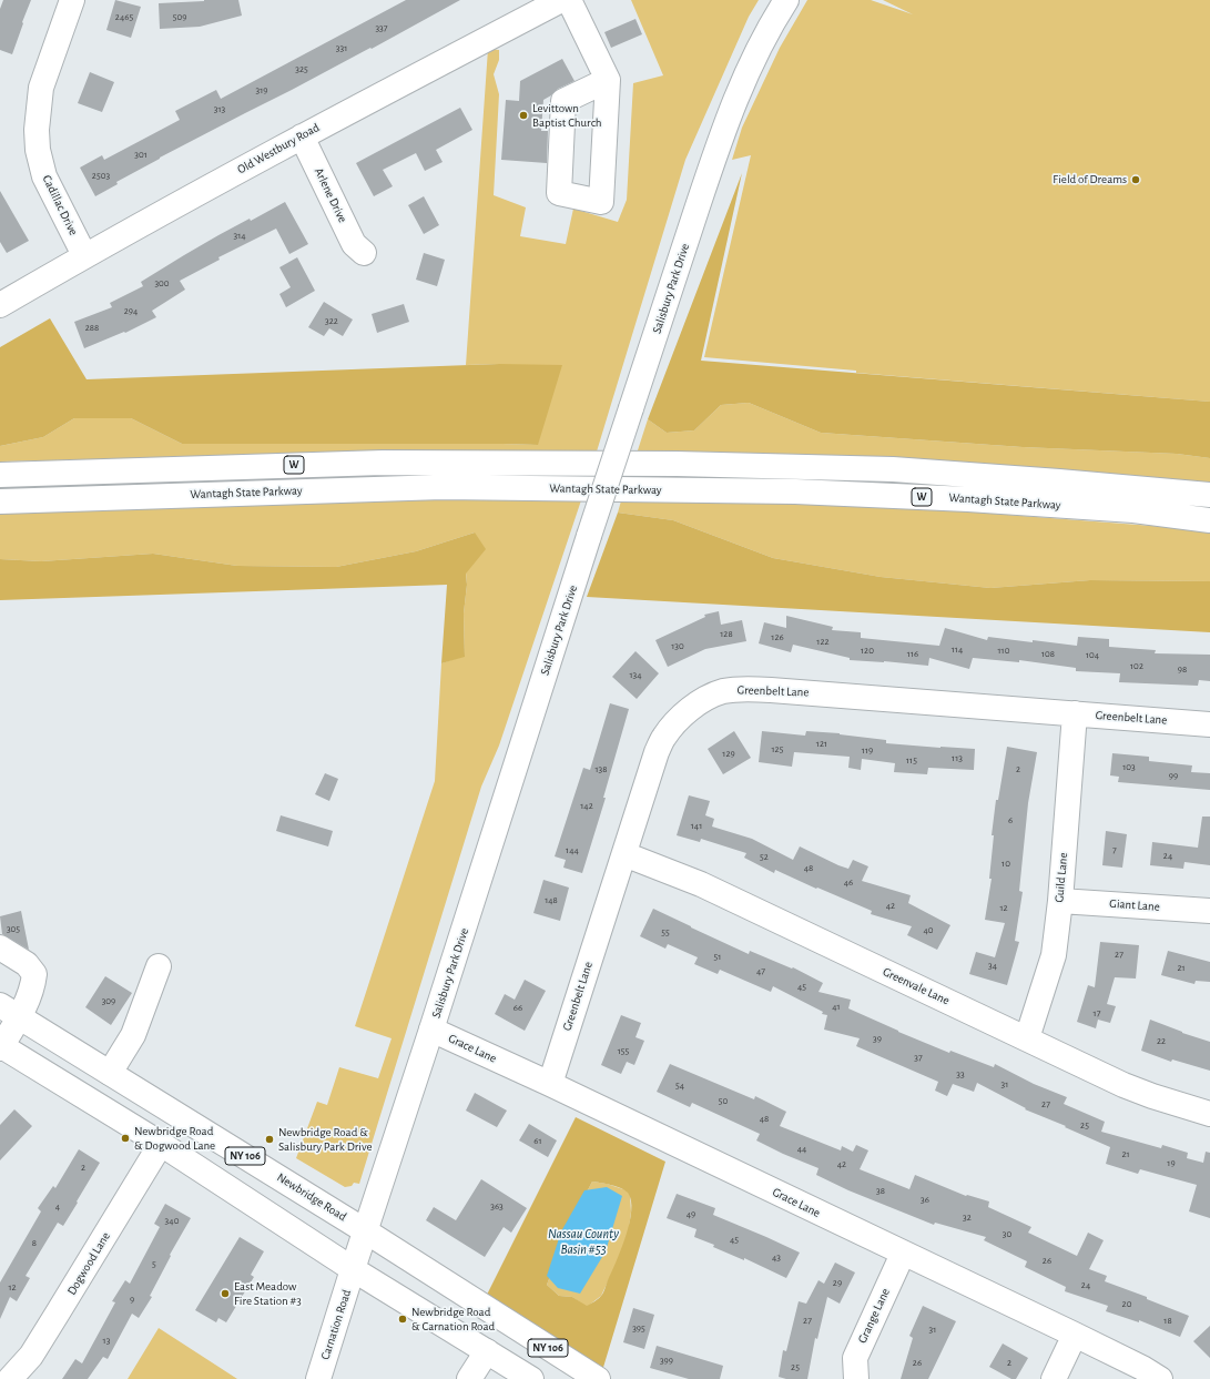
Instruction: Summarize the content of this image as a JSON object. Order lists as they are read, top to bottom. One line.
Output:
{"streets":{"main road":["Old Westbury Road","Arlene Drive","Cadillac Drive","Salisbury Park Drive","W","Wantagh State Parkway","Greenbelt Lane","Guild Lane","Giant Lane","Greenvale Lane","Grace Lane","NY 106","Newbridge Road","Dogwood Lane","Grange Lane","Carnation Road"]},"crossings":[["Old Westbury Road","Arlene Drive"],["Old Westbury Road","Cadillac Drive"],["Salisbury Park Drive","Grace Lane"],["Salisbury Park Drive","NY 106"],["Salisbury Park Drive","Newbridge Road"],["Salisbury Park Drive","Carnation Road"],["Greenbelt Lane","Guild Lane"],["Greenbelt Lane","Greenvale Lane"],["Greenbelt Lane","Grace Lane"],["Guild Lane","Giant Lane"],["Guild Lane","Greenvale Lane"],["Grace Lane","Grange Lane"],["NY 106","Dogwood Lane"],["NY 106","Carnation Road"]],"water":["Nassau County Basin #53"],"places":["Levittown Baptist Church","Field of Dreams","Newbridge Road & Dogwood Lane","Newbridge Road & Salisbury Park Drive","East Meadow Fire Station #3","Newbridge Road & Carnation Road"],"house_numbers":["2465","509","337","331","325","319","313","301","2503","314","300","294","322","288","128","126","122","130","114","120","110","116","108","104","102","98","134","121","125","119","129","113","115","103","138","2","99","142","6","141","144","7","24","52","10","48","46","148","42","12","305","40","55","27","51","34","21","47","45","309","41","66","17","39","22","155","37","33","31","54","50","27","48","25","61","44","21","19","42","2","38","36","4","363","49","32","340","30","45","8","43","26","5","29","24","12","9","20","27","18","395","31","13","399","26","2","25"]}
